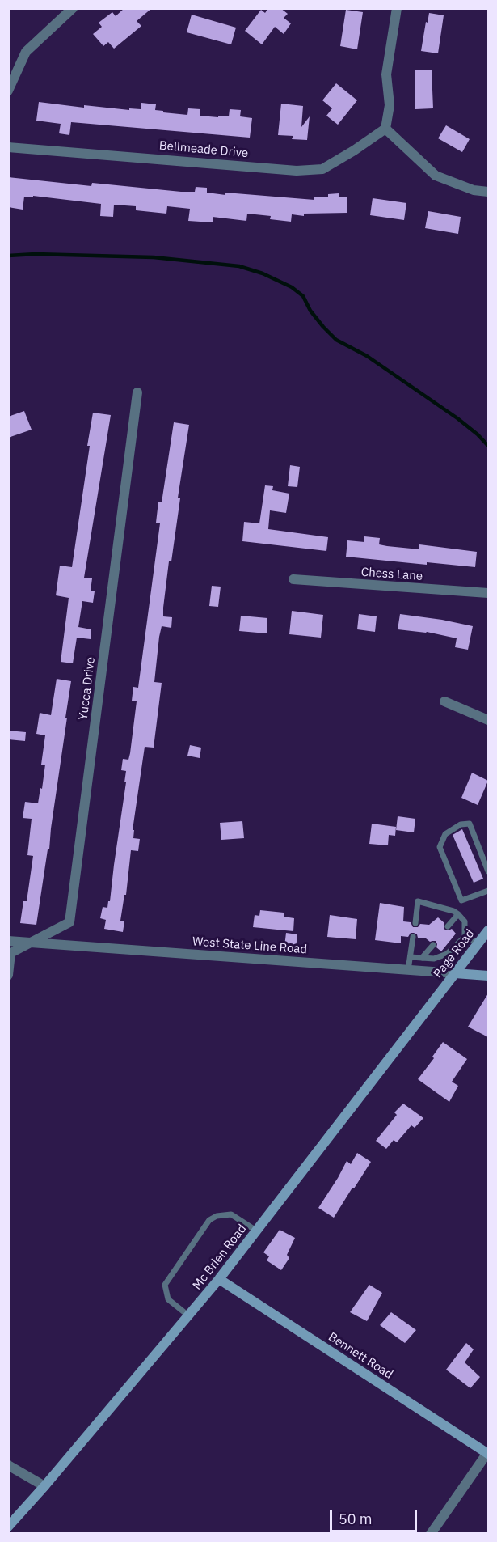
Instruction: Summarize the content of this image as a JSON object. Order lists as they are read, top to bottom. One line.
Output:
{"streets":{"main road":["West State Line Road","Page Road","Mc Brien Road","Bennett Road"],"street":["Bellmeade Drive","Chess Lane","Yucca Drive"]},"crossings":[["Yucca Drive","West State Line Road"],["West State Line Road","Page Road"],["Page Road","Mc Brien Road"],["Mc Brien Road","Bennett Road"]],"scale_bar":"50 m"}
